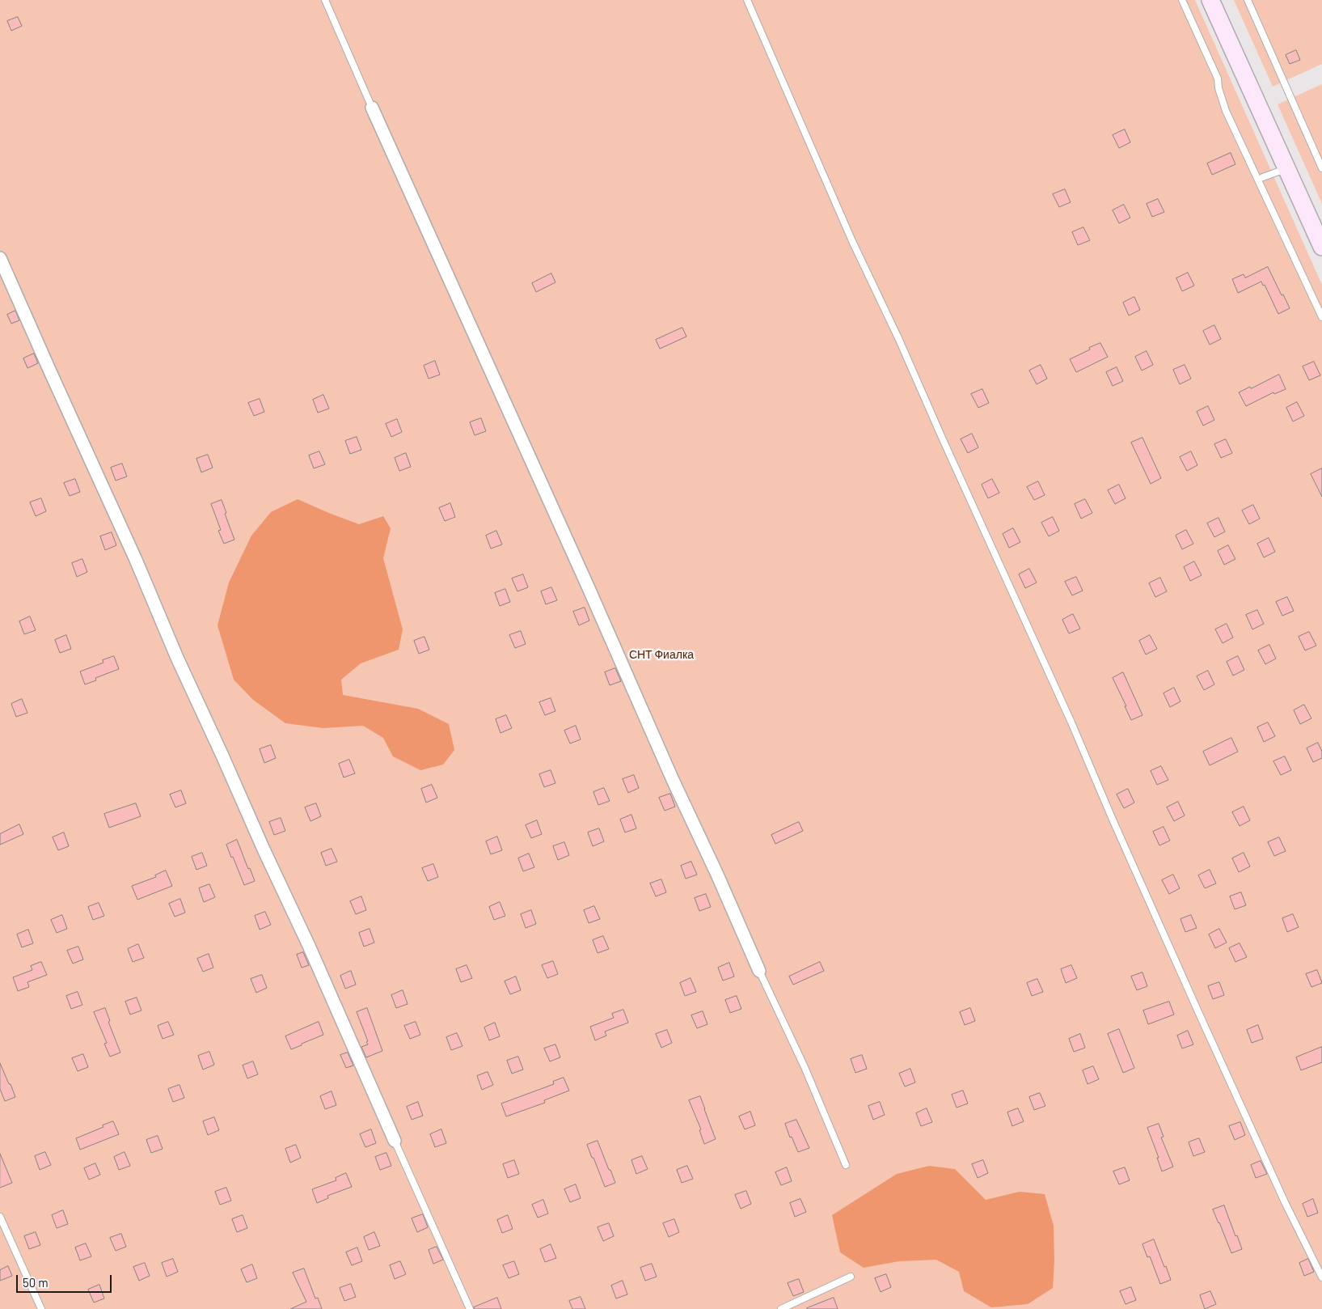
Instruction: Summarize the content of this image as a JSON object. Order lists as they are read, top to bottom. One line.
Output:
{"parks":["СНТ Фиалка"],"scale_bar":"50 m"}
